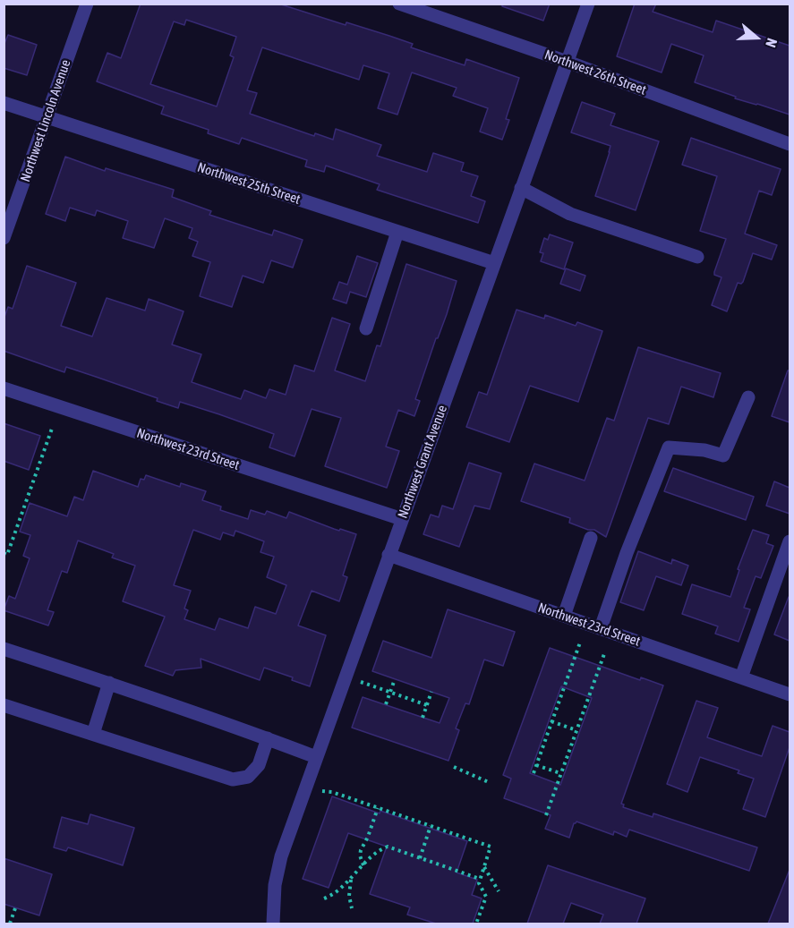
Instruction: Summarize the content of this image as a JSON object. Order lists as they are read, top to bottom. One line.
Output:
{"streets":{"street":["Northwest 26th Street","Northwest Lincoln Avenue","Northwest 25th Street","Northwest 23rd Street","Northwest Grant Avenue"]},"crossings":[["Northwest 26th Street","Northwest Grant Avenue"],["Northwest Lincoln Avenue","Northwest 25th Street"],["Northwest 25th Street","Northwest Grant Avenue"],["Northwest 23rd Street","Northwest Grant Avenue"]],"north":"right"}
